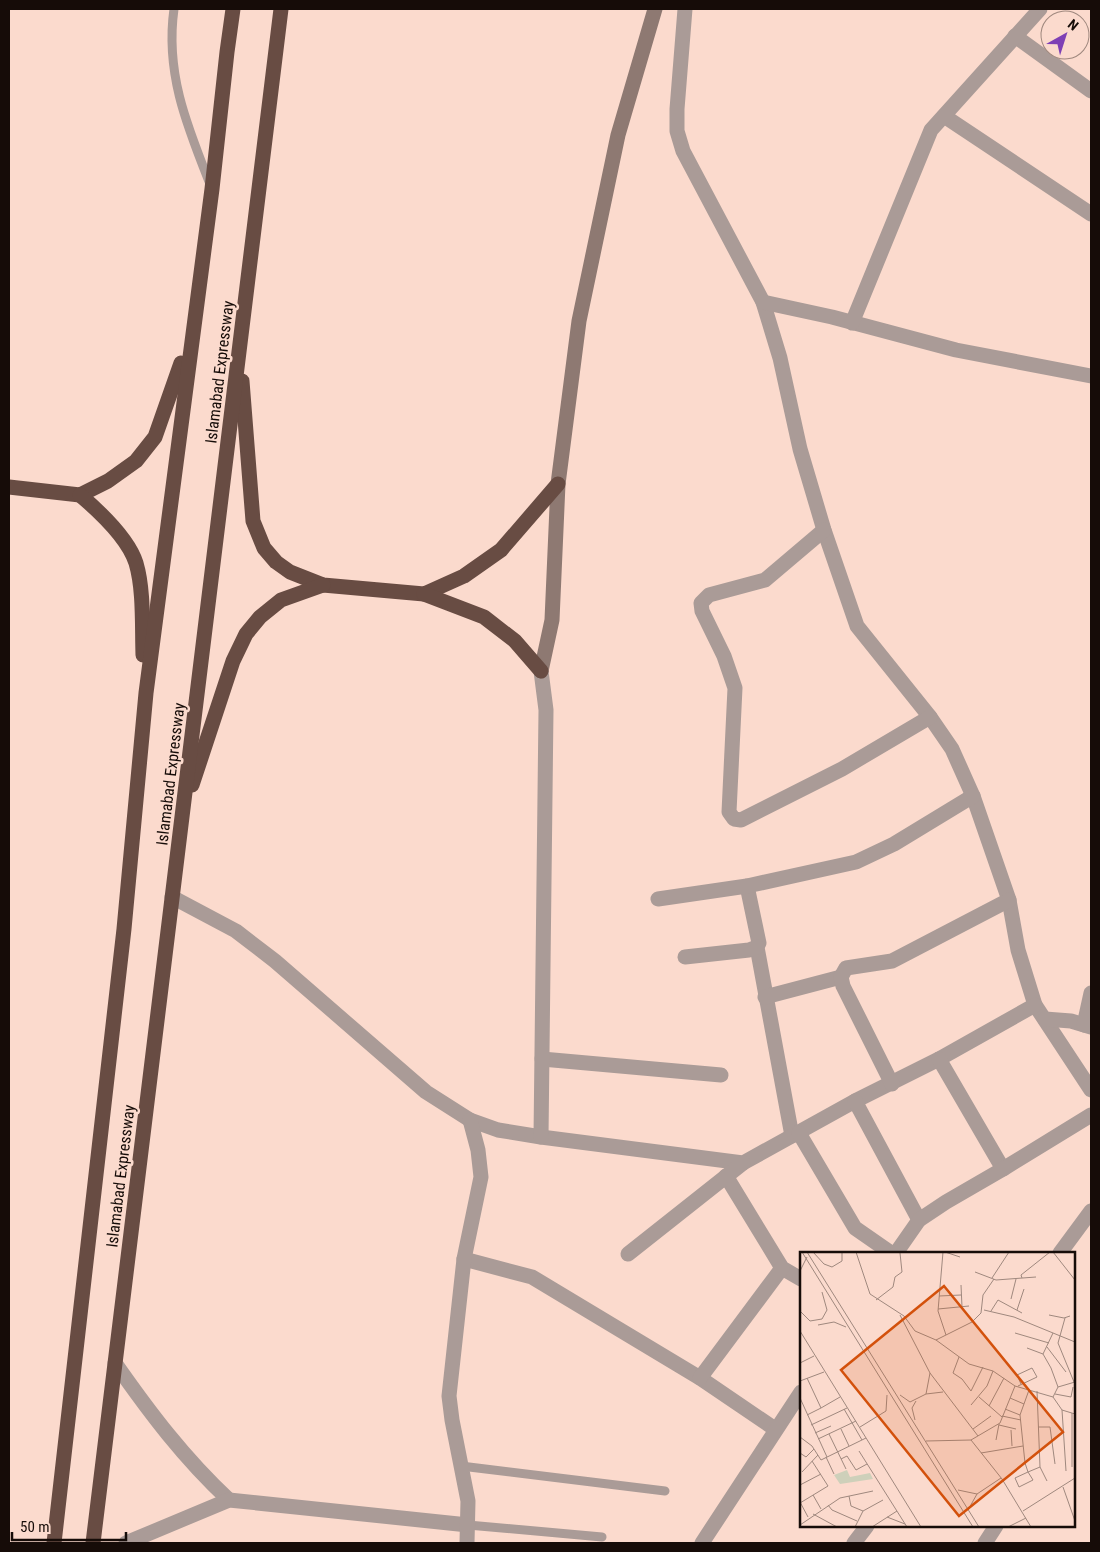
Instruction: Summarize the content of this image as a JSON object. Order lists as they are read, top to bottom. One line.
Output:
{"streets":{"highway":["Islamabad Expressway"]},"scale_bar":"50 m","north":"top right"}
